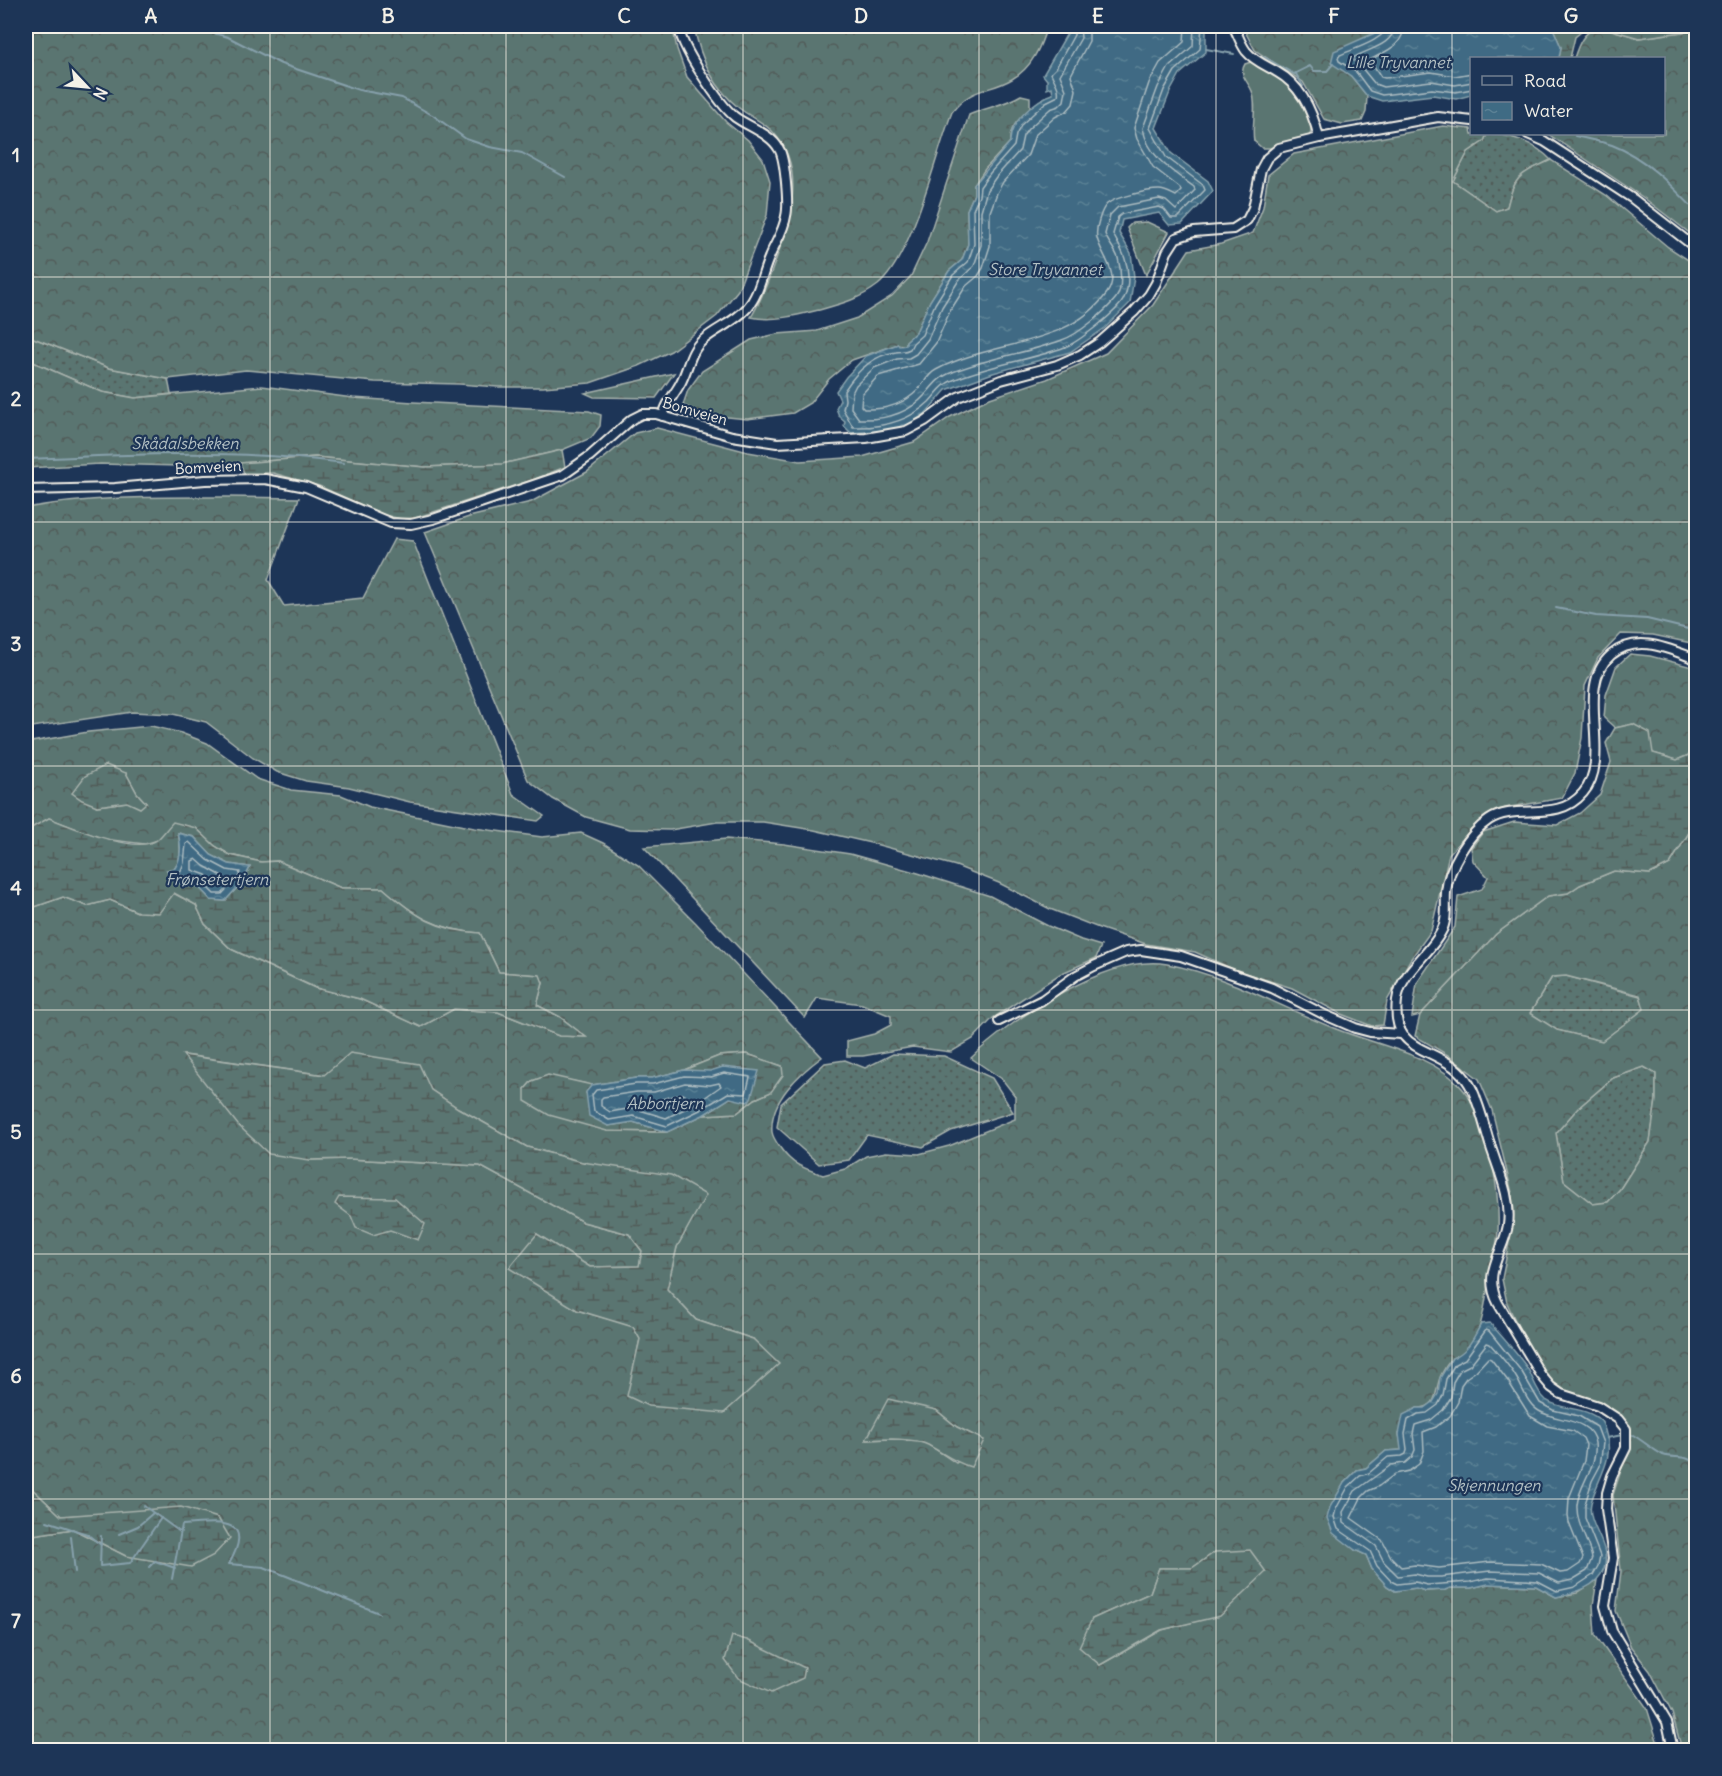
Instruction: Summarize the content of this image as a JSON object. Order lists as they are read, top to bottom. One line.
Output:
{"streets":{"street":["Bomveien"]},"water":["Lille Tryvannet","Store Tryvannet","Skådalsbekken","Frønsetertjern","Abbortjern","Skjennungen"],"legend":["Road","Water"],"north":"bottom right","grid":{"columns":["A","B","C","D","E","F","G"],"rows":["1","2","3","4","5","6","7"]}}
